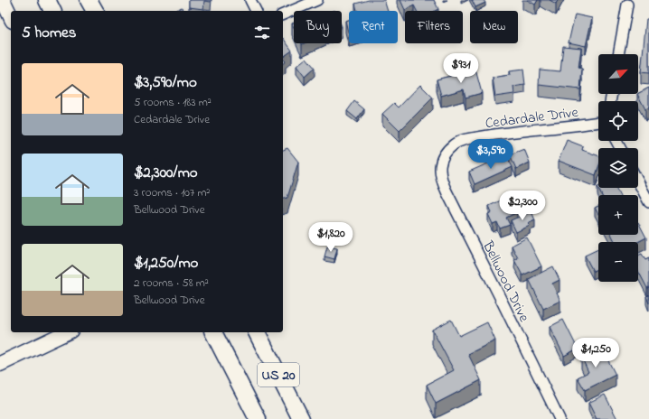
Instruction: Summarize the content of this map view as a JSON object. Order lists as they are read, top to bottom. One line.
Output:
{"streets":{"main road":["US 20"],"street":["Cedardale Drive","Bellwood Drive"]},"crossings":[["Cedardale Drive","Bellwood Drive"]],"north":"top right","page":{"chip":["Buy","Rent","Filters","New"],"heading":"5 homes","price":["$931","$3,590","$2,300","$1,820","$1,250"],"map_buttons":["+","−"],"list":[{"name":"$3,590/mo","note":"5 rooms · 183 m² · Cedardale Drive"},{"name":"$2,300/mo","note":"3 rooms · 107 m² · Bellwood Drive"},{"name":"$1,250/mo","note":"2 rooms · 58 m² · Bellwood Drive"}]}}
